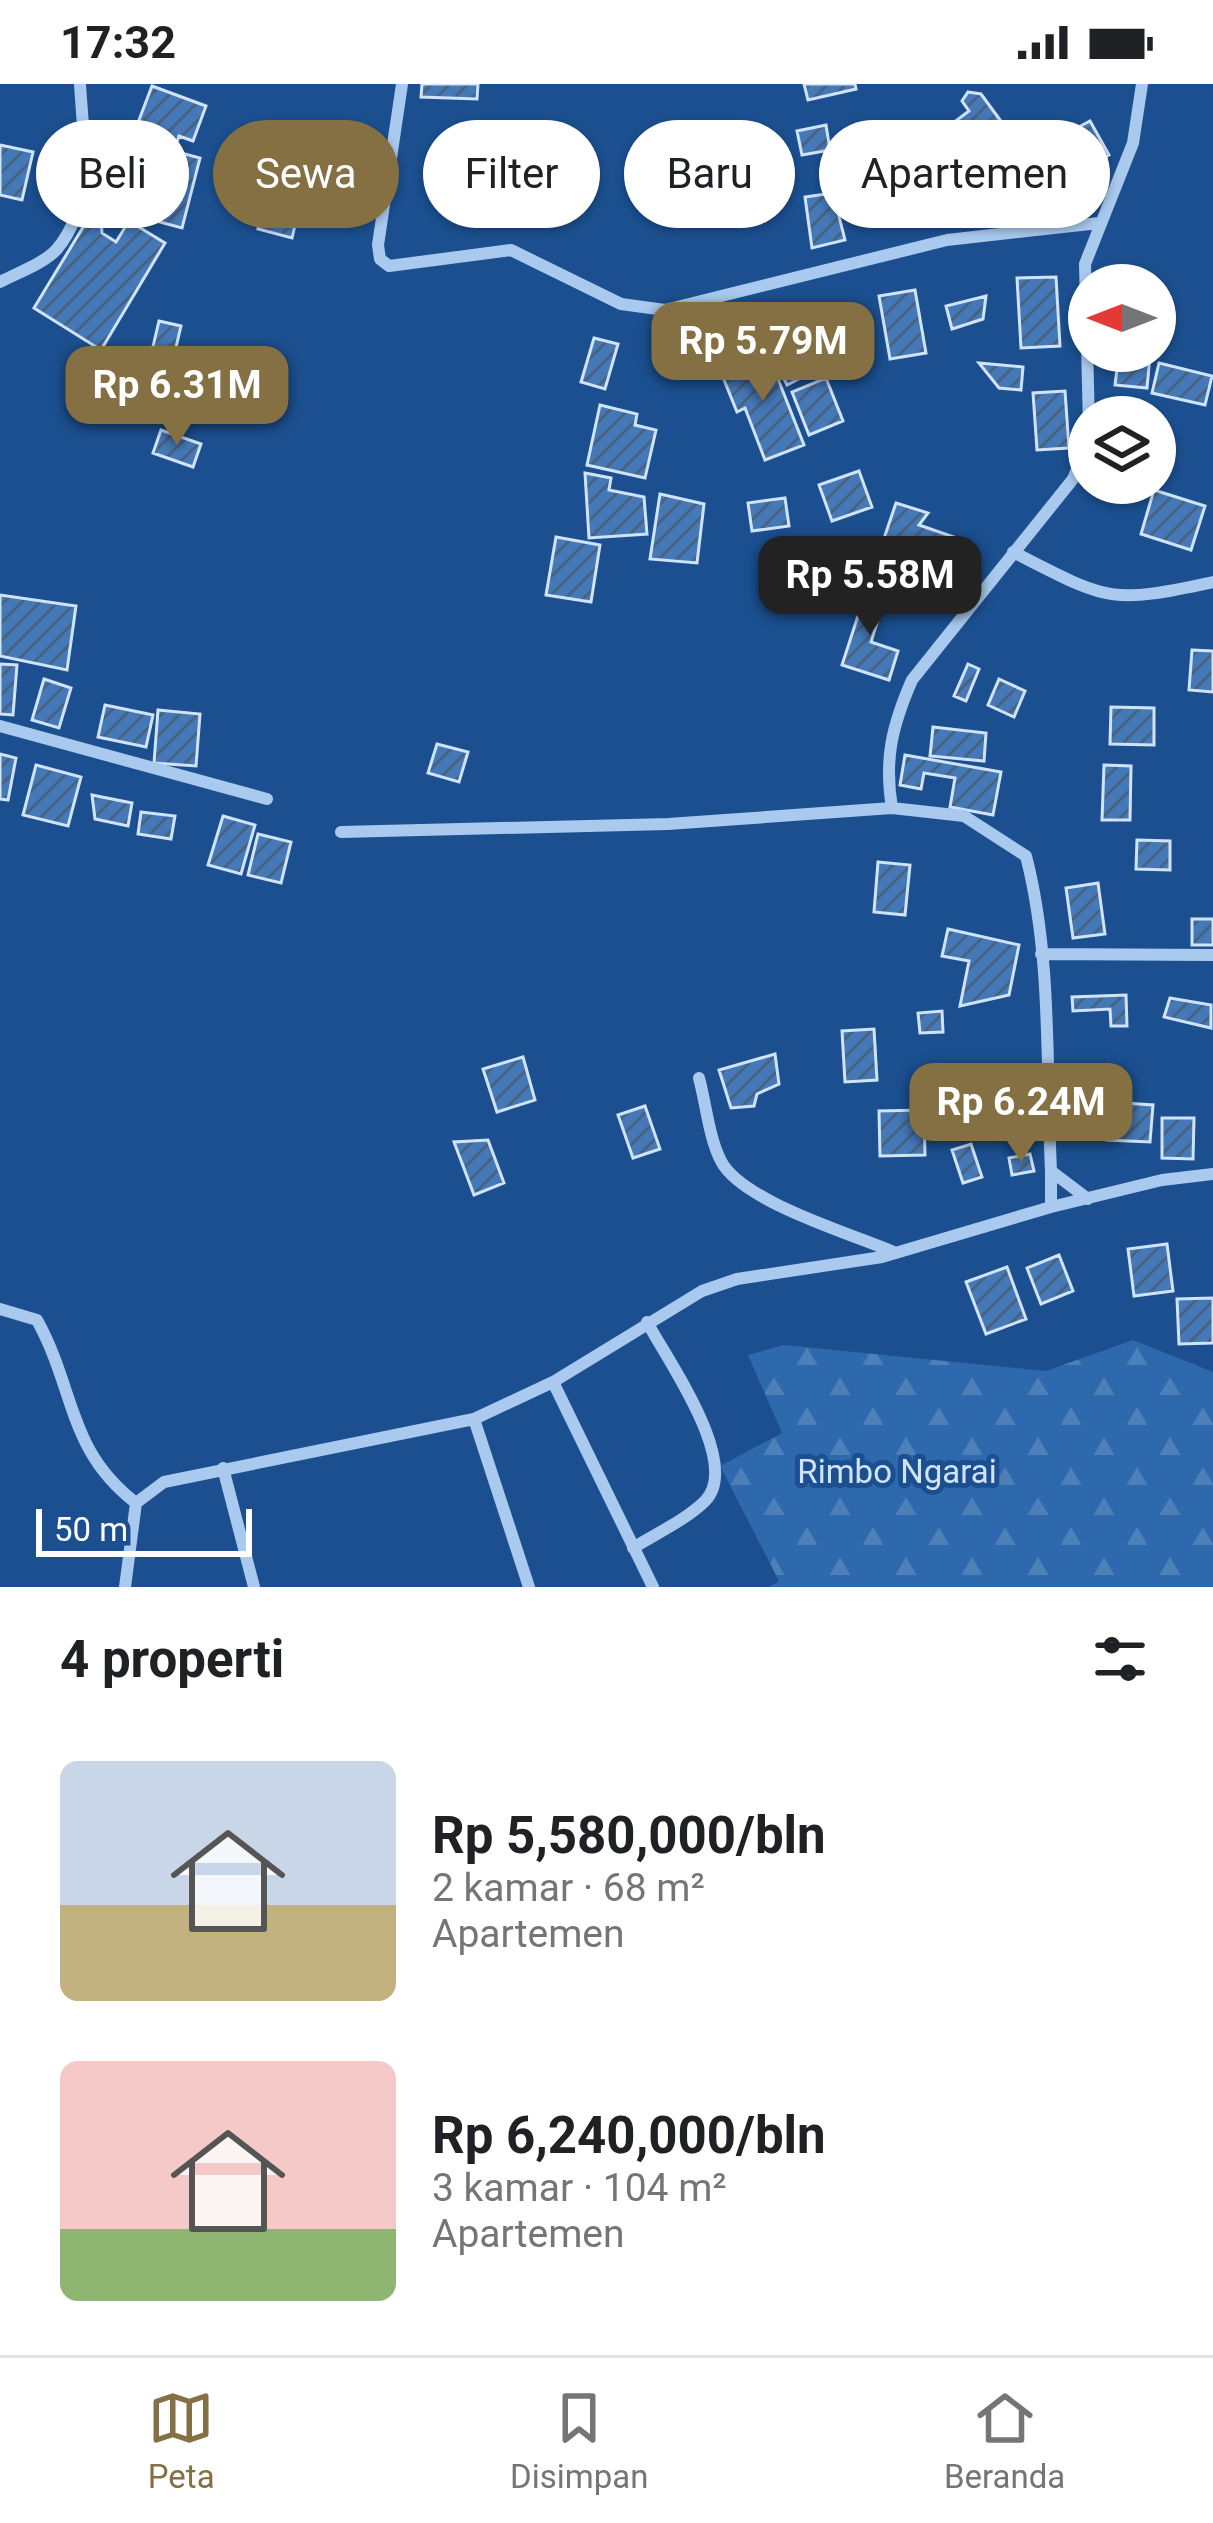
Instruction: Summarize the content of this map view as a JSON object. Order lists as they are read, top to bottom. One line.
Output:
{"parks":["Rimbo Ngarai"],"scale_bar":"50 m","north":"left","page":{"status":"17:32","chip":["Beli","Sewa","Filter","Baru","Apartemen"],"price":["Rp 5.79M","Rp 6.31M","Rp 5.58M","Rp 6.24M"],"scale":"50 m","heading":"4 properti","list":[{"name":"Rp 5,580,000/bln","note":"2 kamar · 68 m² · Apartemen"},{"name":"Rp 6,240,000/bln","note":"3 kamar · 104 m² · Apartemen"}],"tabs":["Peta","Disimpan","Beranda"]}}
